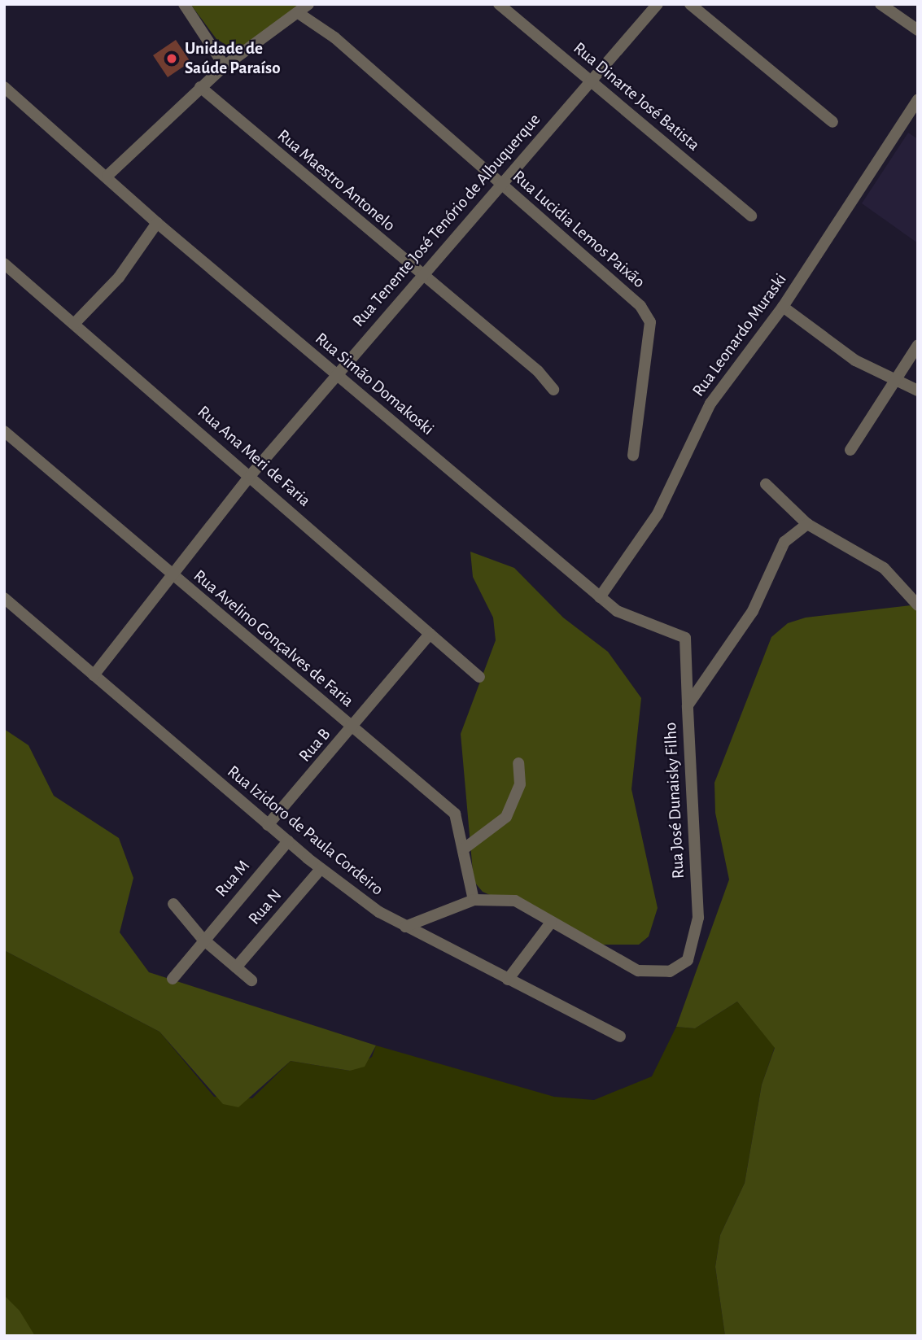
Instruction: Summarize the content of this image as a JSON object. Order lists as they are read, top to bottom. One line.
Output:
{"streets":{"street":["Rua Dinarte José Batista","Rua Maestro Antonelo","Rua Tenente José Tenório de Albuquerque","Rua Lucidia Lemos Paixão","Rua Leonardo Muraski","Rua Simão Domakoski","Rua Ana Meri de Faria","Rua Avelino Gonçalves de Faria","Rua B","Rua José Dunaisky Filho","Rua Izidoro de Paula Cordeiro","Rua M","Rua N"]},"crossings":[["Rua Dinarte José Batista","Rua Tenente José Tenório de Albuquerque"],["Rua Maestro Antonelo","Rua Tenente José Tenório de Albuquerque"],["Rua Tenente José Tenório de Albuquerque","Rua Lucidia Lemos Paixão"],["Rua Tenente José Tenório de Albuquerque","Rua Simão Domakoski"],["Rua Tenente José Tenório de Albuquerque","Rua Ana Meri de Faria"],["Rua Tenente José Tenório de Albuquerque","Rua Avelino Gonçalves de Faria"],["Rua Tenente José Tenório de Albuquerque","Rua Izidoro de Paula Cordeiro"],["Rua Leonardo Muraski","Rua Simão Domakoski"],["Rua Simão Domakoski","Rua José Dunaisky Filho"],["Rua Ana Meri de Faria","Rua B"],["Rua Avelino Gonçalves de Faria","Rua B"],["Rua Avelino Gonçalves de Faria","Rua José Dunaisky Filho"],["Rua B","Rua Izidoro de Paula Cordeiro"],["Rua Izidoro de Paula Cordeiro","Rua M"],["Rua Izidoro de Paula Cordeiro","Rua N"]],"places":["Unidade de Saúde Paraíso"]}
